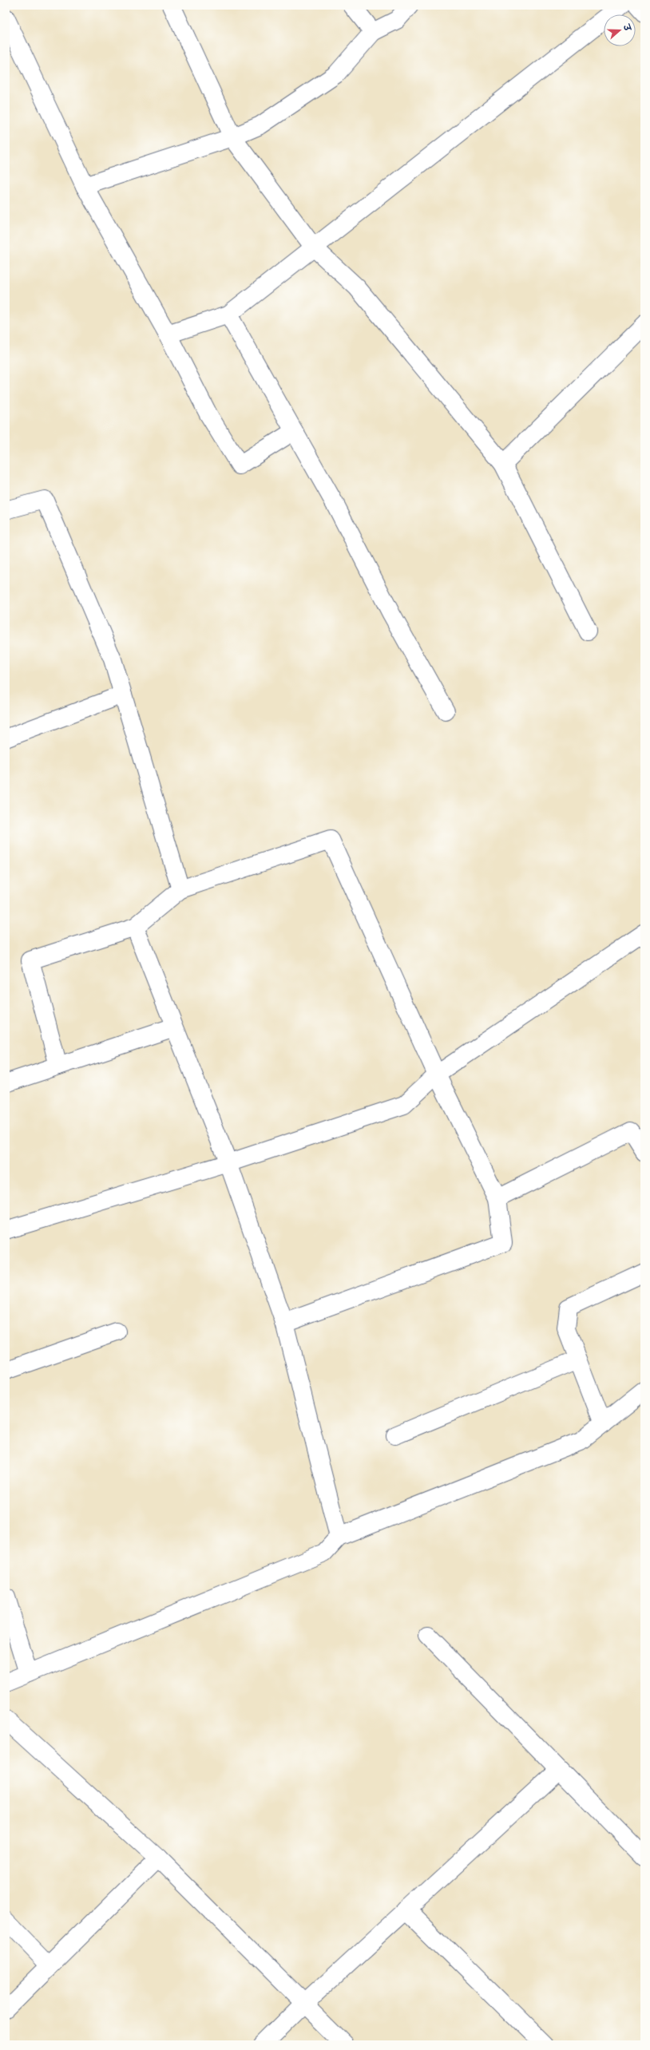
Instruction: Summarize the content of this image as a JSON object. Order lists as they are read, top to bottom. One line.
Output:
{"north":"right"}
